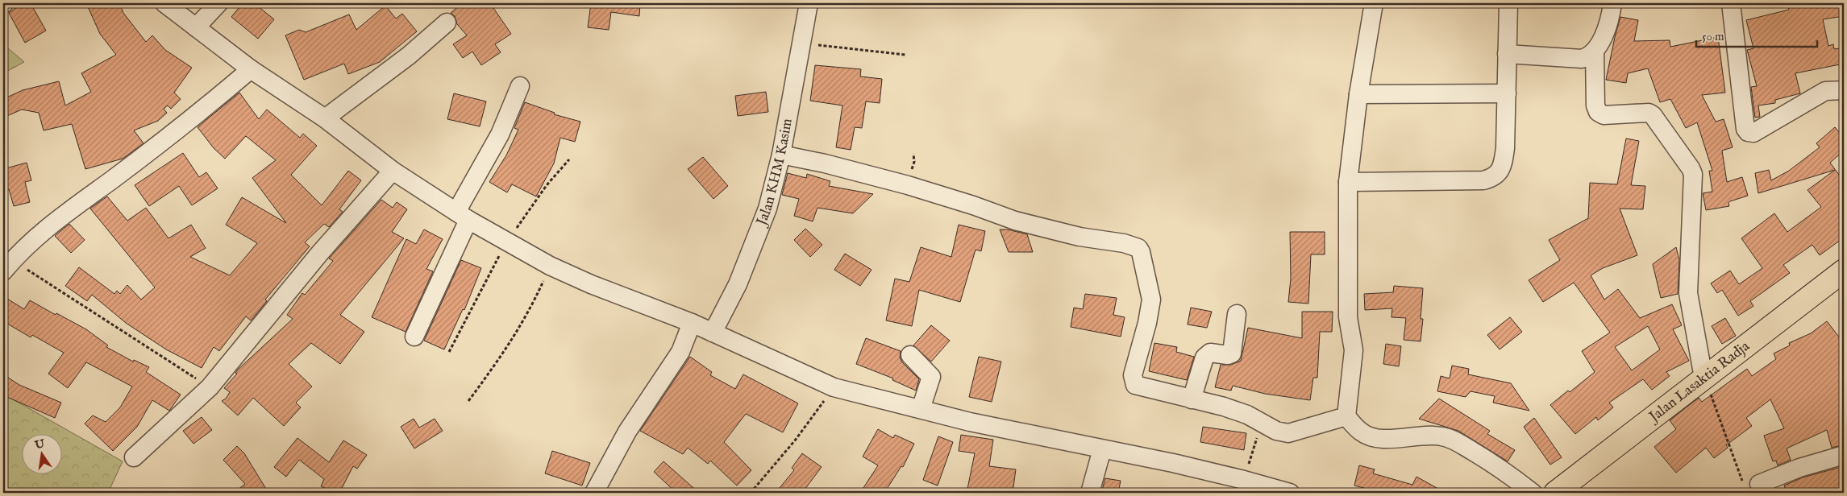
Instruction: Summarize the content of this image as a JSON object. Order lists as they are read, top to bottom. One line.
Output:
{"streets":{"highway":["Jalan Lasaktia Radja"],"street":["Jalan KHM Kasim"]},"scale_bar":"50 m","north":"top"}
